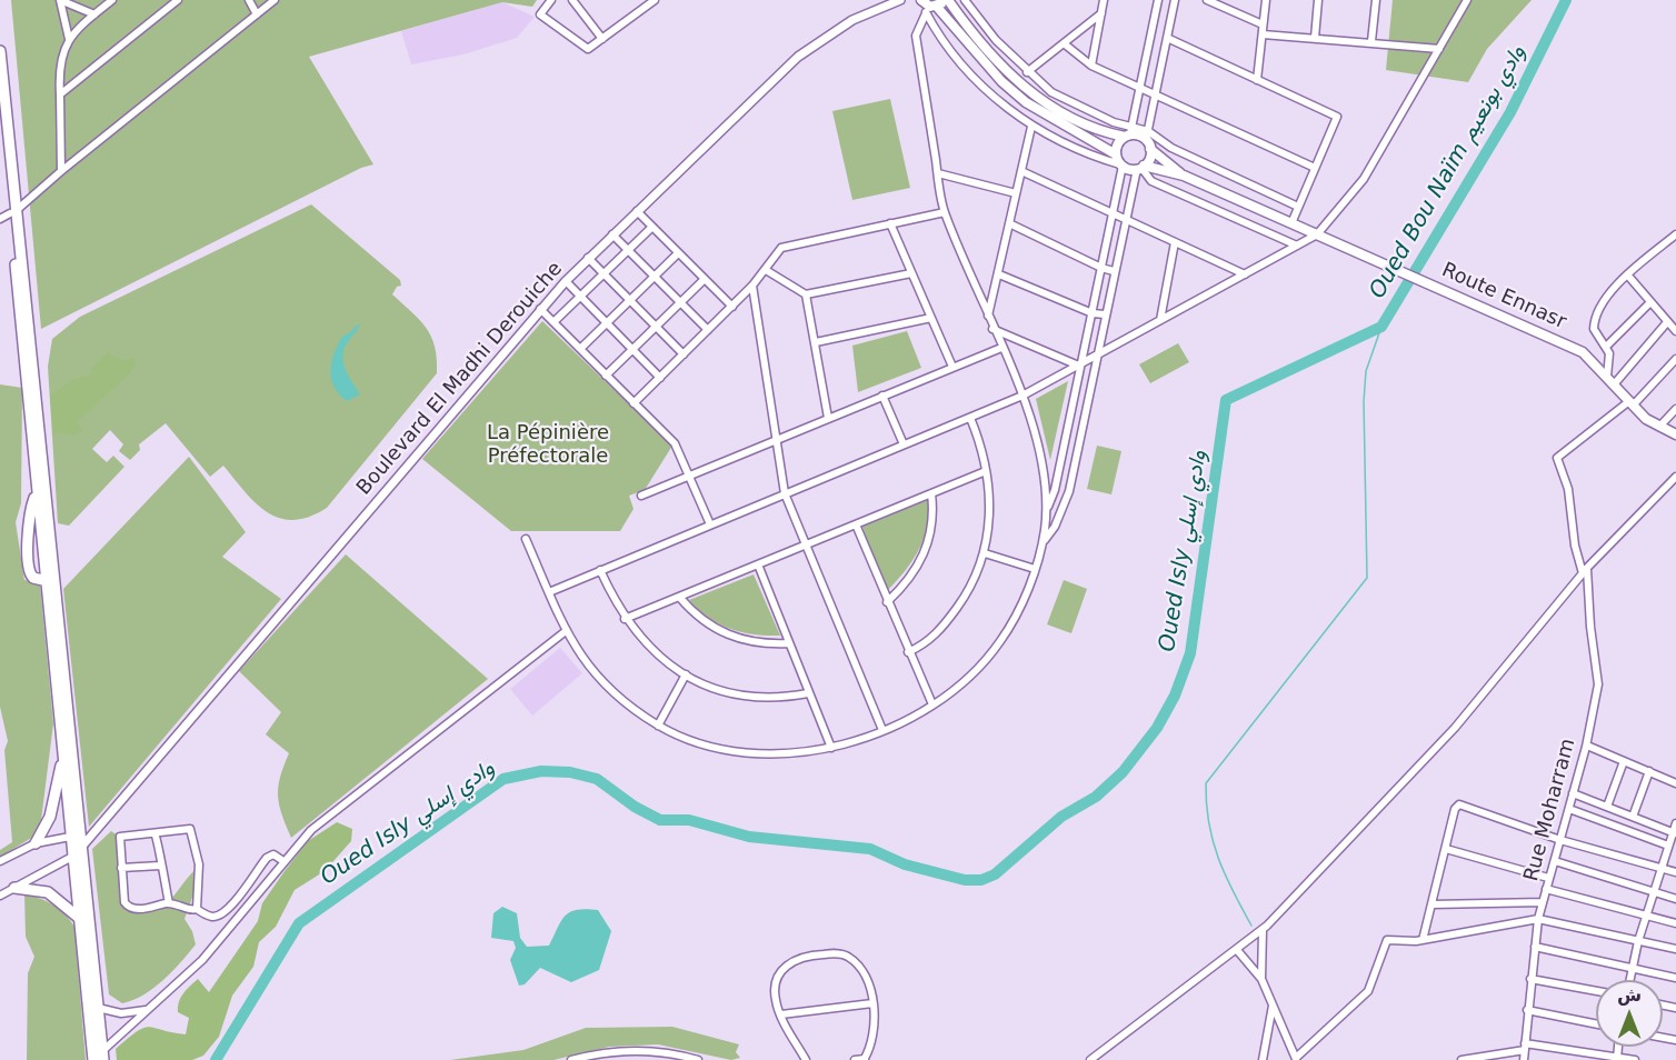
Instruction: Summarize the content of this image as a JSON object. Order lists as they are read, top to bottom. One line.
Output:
{"streets":{"main road":["Route Ennasr"],"street":["Boulevard El Madhi Derouiche","Rue Moharram"]},"crossings":[["Route Ennasr","Rue Moharram"]],"water":["Oued Bou Naïm وادي بونعيم","Oued Isly وادي إسلي"],"parks":["La Pépinière Préfectorale"],"north":"top"}
